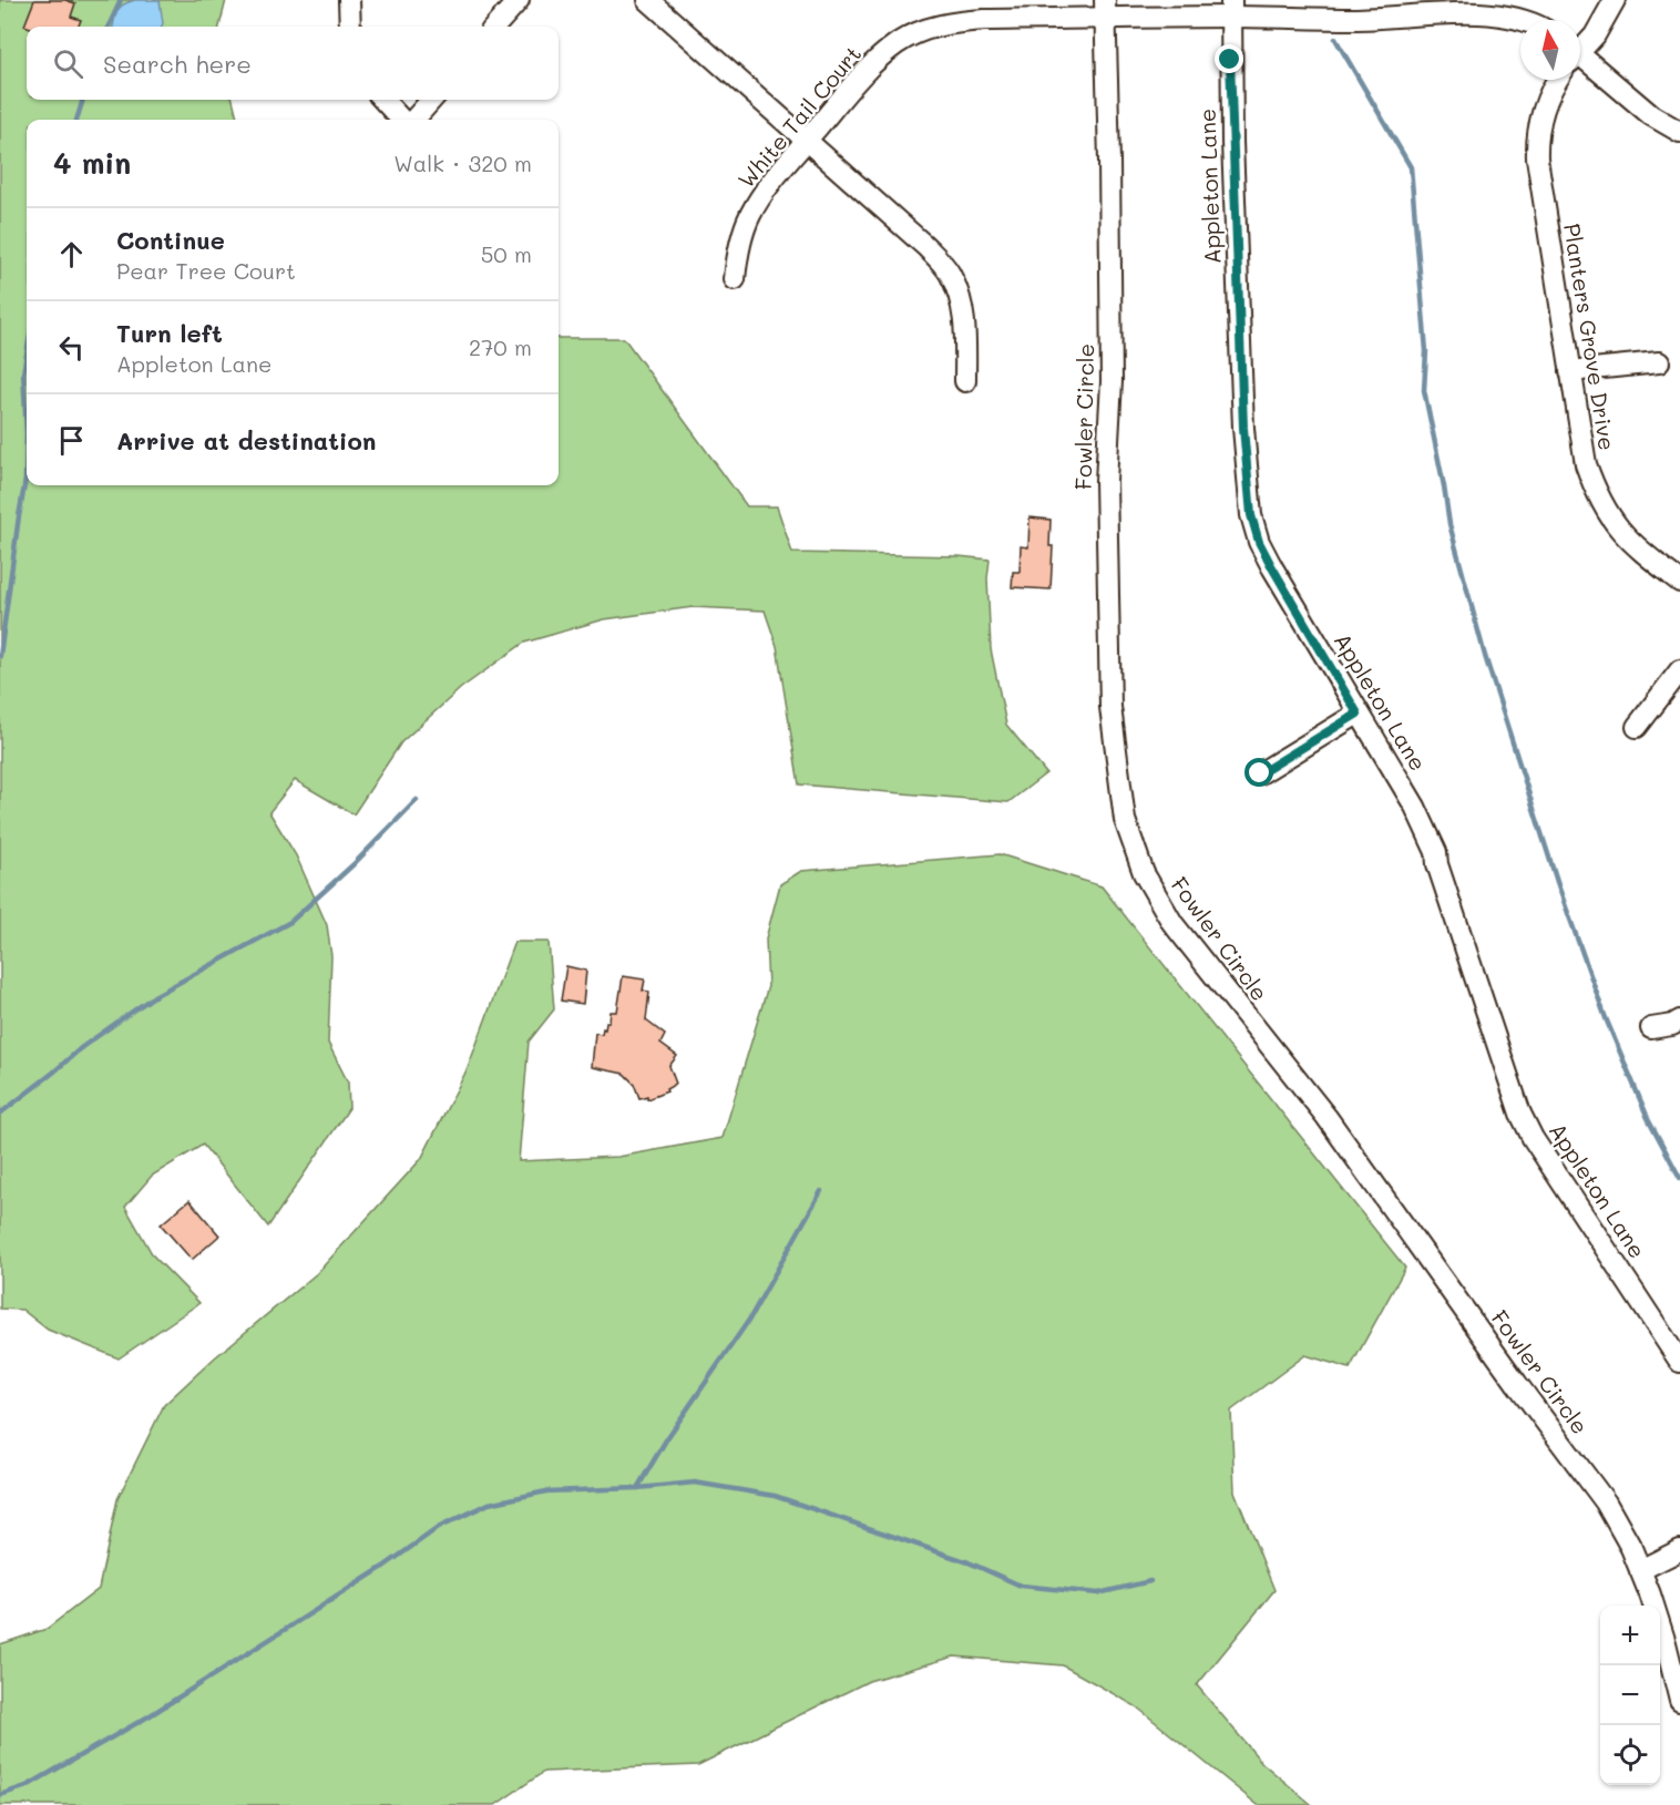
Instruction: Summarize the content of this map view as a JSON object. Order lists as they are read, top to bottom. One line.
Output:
{"streets":{"street":["White Tail Court","Appleton Lane","Planters Grove Drive","Fowler Circle"]},"crossings":[["White Tail Court","Appleton Lane"],["White Tail Court","Fowler Circle"]],"north":"top","page":{"search":"Search here","heading":["4 min","Walk · 320 m"],"list":[["Continue","Pear Tree Court","50 m"],["Turn left","Appleton Lane","270 m"],"Arrive at destination"],"map_buttons":["+","−"]}}
